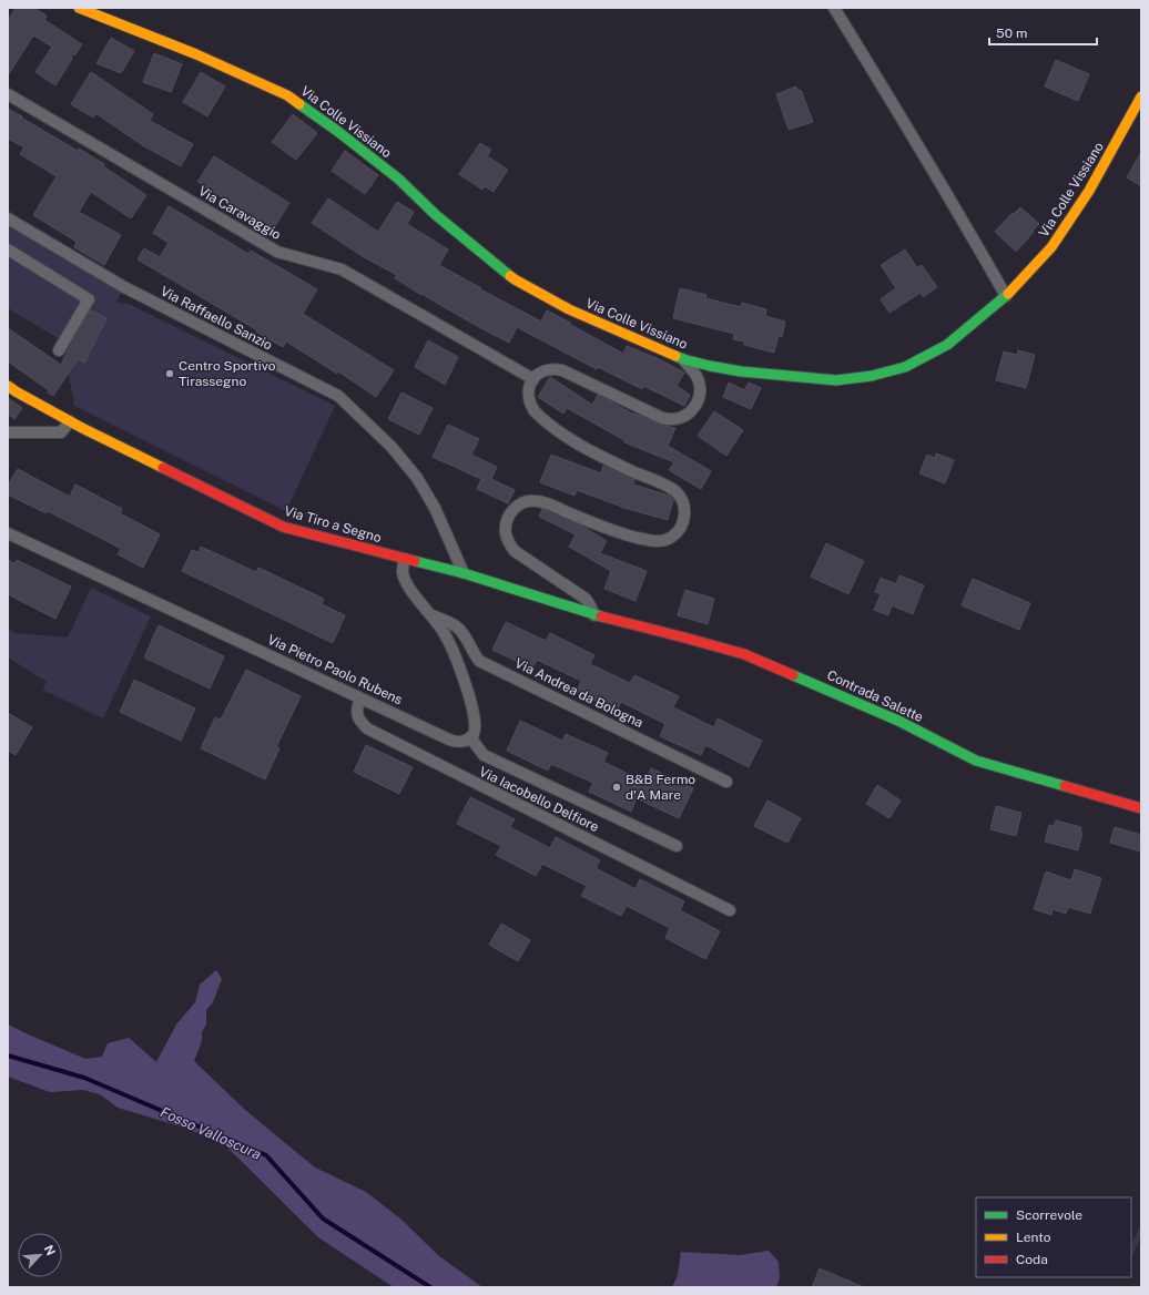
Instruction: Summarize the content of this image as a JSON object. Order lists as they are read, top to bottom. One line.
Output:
{"streets":{"street":["Via Colle Vissiano","Via Caravaggio","Via Raffaello Sanzio","Via Tiro a Segno","Via Pietro Paolo Rubens","Via Andrea da Bologna","Contrada Salette","Via Iacobello Delfiore"]},"crossings":[["Via Raffaello Sanzio","Via Tiro a Segno"],["Via Tiro a Segno","Contrada Salette"],["Via Pietro Paolo Rubens","Via Iacobello Delfiore"]],"water":["Fosso Valloscura"],"places":["Centro Sportivo Tirassegno","B&B Fermo d'A Mare"],"legend":["Scorrevole","Lento","Coda"],"scale_bar":"50 m","north":"top right"}
